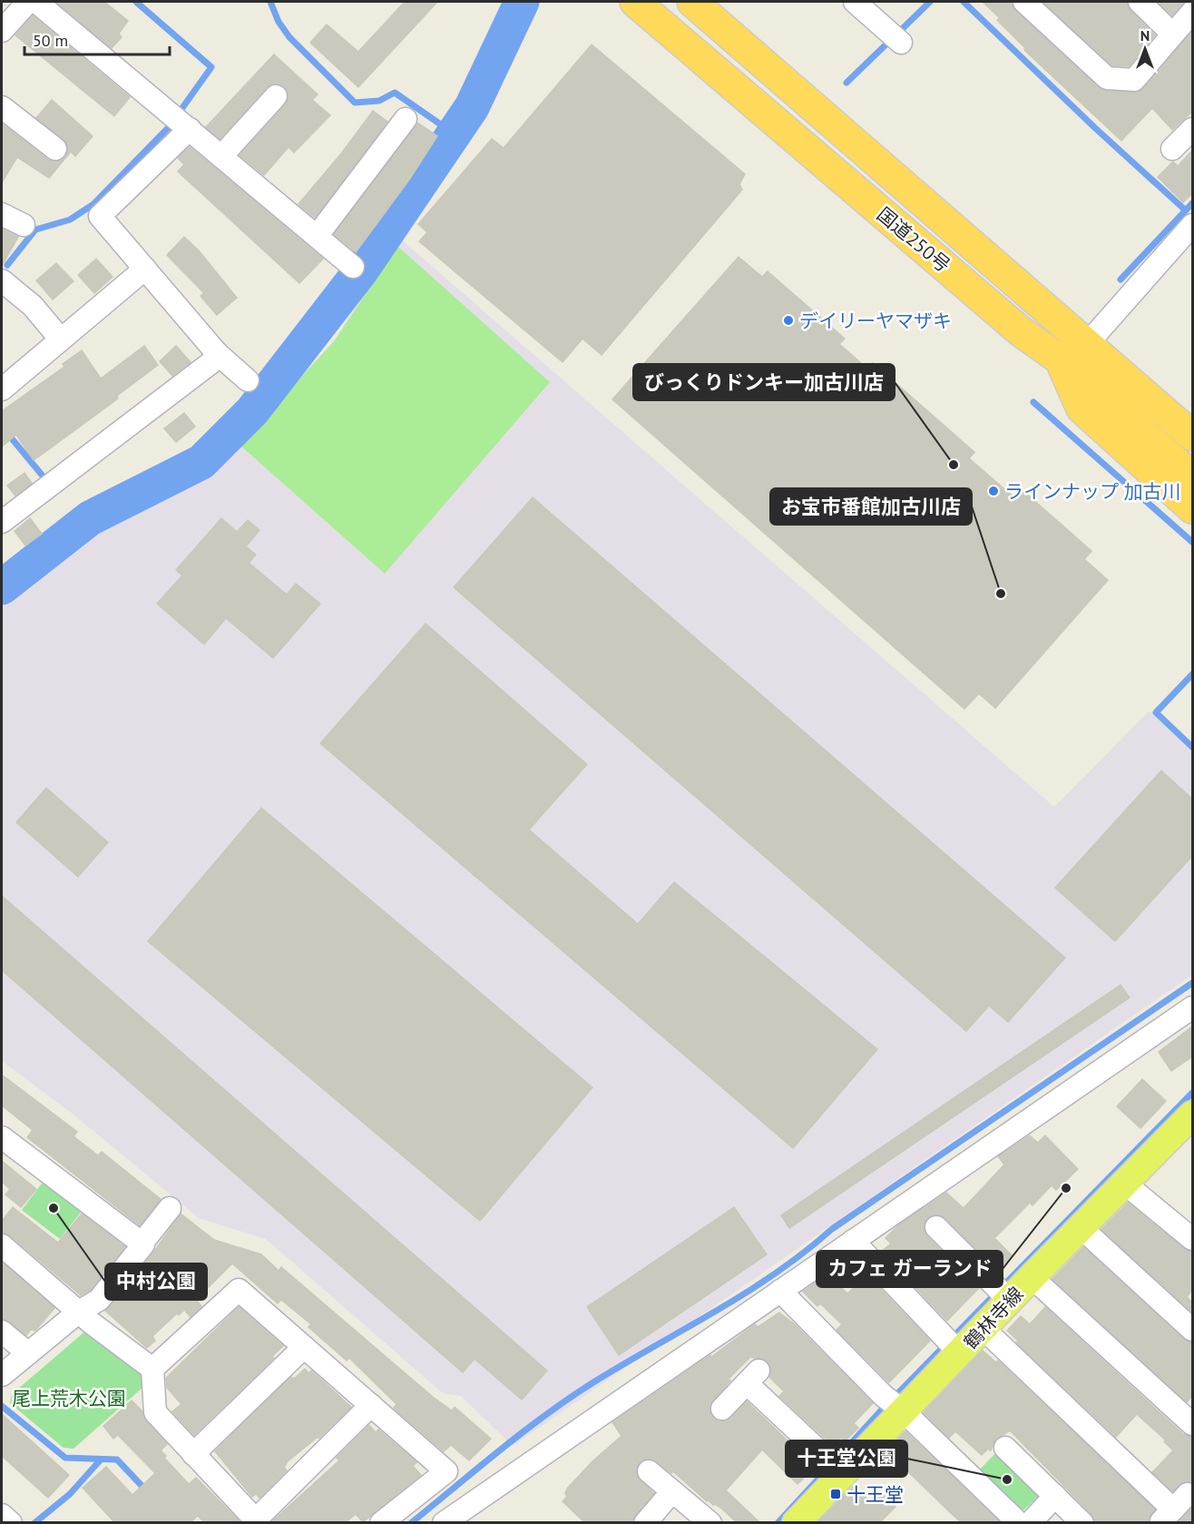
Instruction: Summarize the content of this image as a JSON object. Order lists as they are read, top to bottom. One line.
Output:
{"streets":{"highway":["国道250号"],"main road":["鶴林寺線"]},"parks":["尾上荒木公園"],"places":{"other":["デイリーヤマザキ","びっくりドンキー加古川店","ラインナップ 加古川","お宝市番館加古川店","カフェ ガーランド","中村公園","十王堂公園"],"transit":["十王堂"]},"scale_bar":"50 m","north":"top"}
